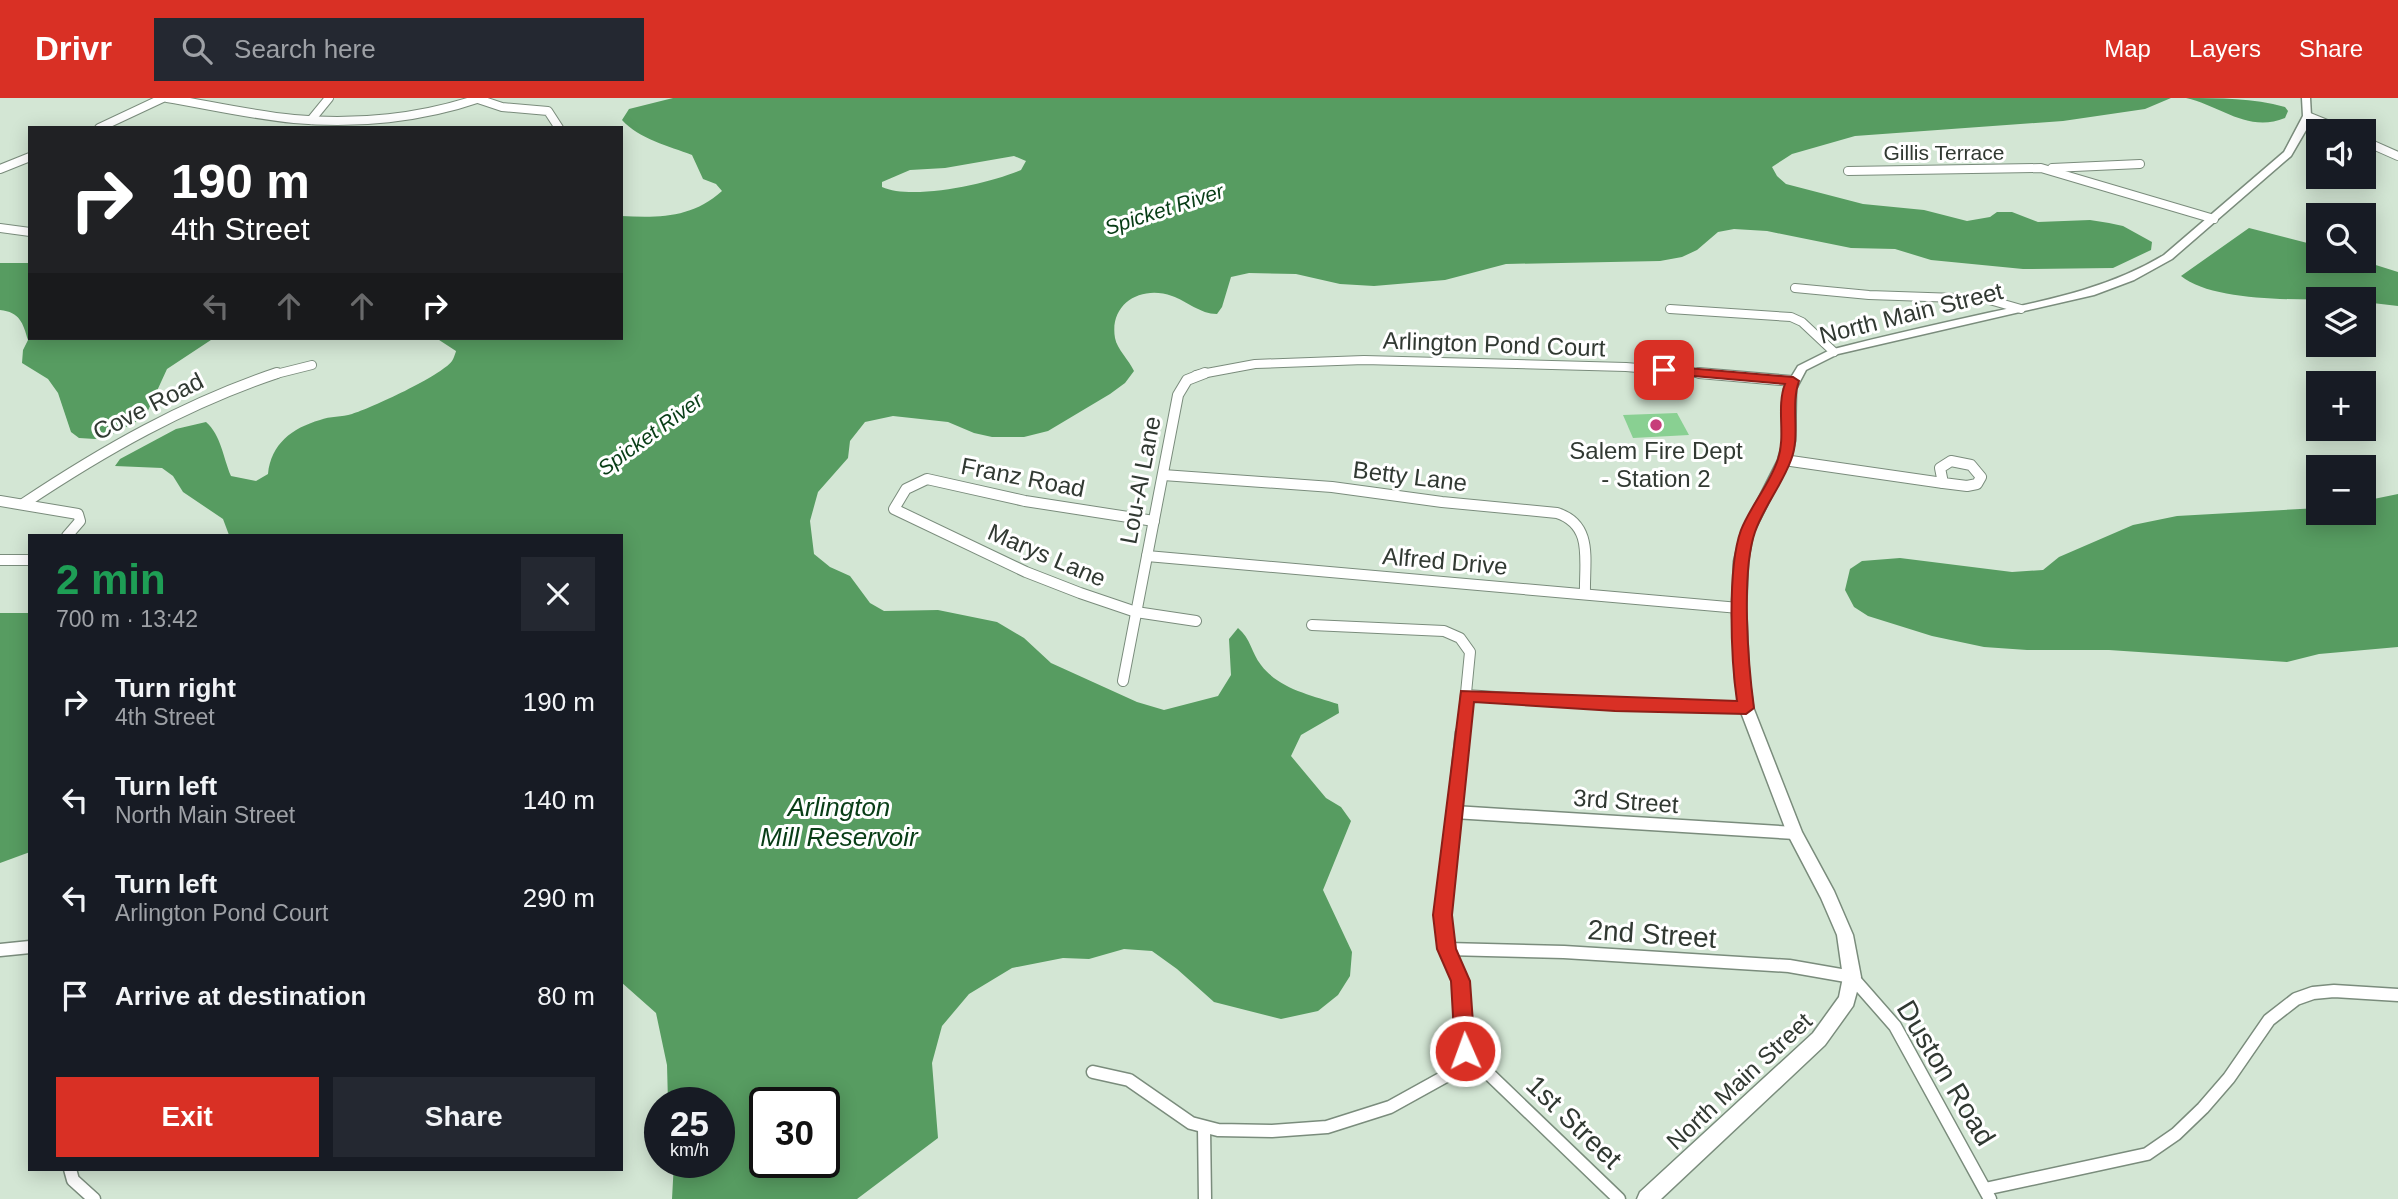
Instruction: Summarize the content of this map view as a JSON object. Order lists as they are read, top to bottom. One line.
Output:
{"streets":{"street":["Gillis Terrace","North Main Street","Arlington Pond Court","Cove Road","Betty Lane","Franz Road","Lou-Al Lane","Marys Lane","Alfred Drive","3rd Street","2nd Street","Duston Road","1st Street"]},"crossings":[["Gillis Terrace","North Main Street"],["North Main Street","Arlington Pond Court"],["North Main Street","2nd Street"],["North Main Street","Duston Road"],["Arlington Pond Court","Lou-Al Lane"],["Betty Lane","Lou-Al Lane"],["Betty Lane","Alfred Drive"],["Franz Road","Lou-Al Lane"],["Franz Road","Marys Lane"],["Lou-Al Lane","Marys Lane"],["Lou-Al Lane","Alfred Drive"],["2nd Street","Duston Road"]],"water":["Spicket River","Arlington Mill Reservoir"],"places":["Salem Fire Dept - Station 2"],"page":{"header":"Drivr","search":"Search here","nav":["Map","Layers","Share"],"map_buttons":["+","−"],"turn":["190 m","4th Street"],"heading":["2 min","700 m · 13:42"],"list":[{"name":"Turn right","note":"4th Street","value":"190 m"},{"name":"Turn left","note":"North Main Street","value":"140 m"},{"name":"Turn left","note":"Arlington Pond Court","value":"290 m"},{"name":"Arrive at destination","value":"80 m"}],"buttons":["Exit","Share"],"speed":"25 km/h","limit":"30"}}
